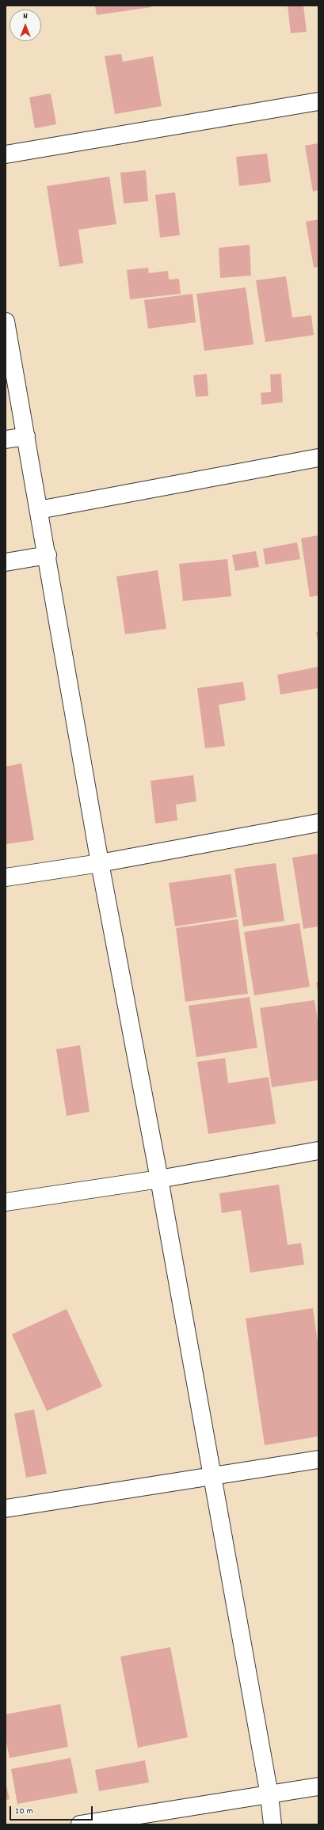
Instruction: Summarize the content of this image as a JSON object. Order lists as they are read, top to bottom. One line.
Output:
{"scale_bar":"20 m","north":"top"}
